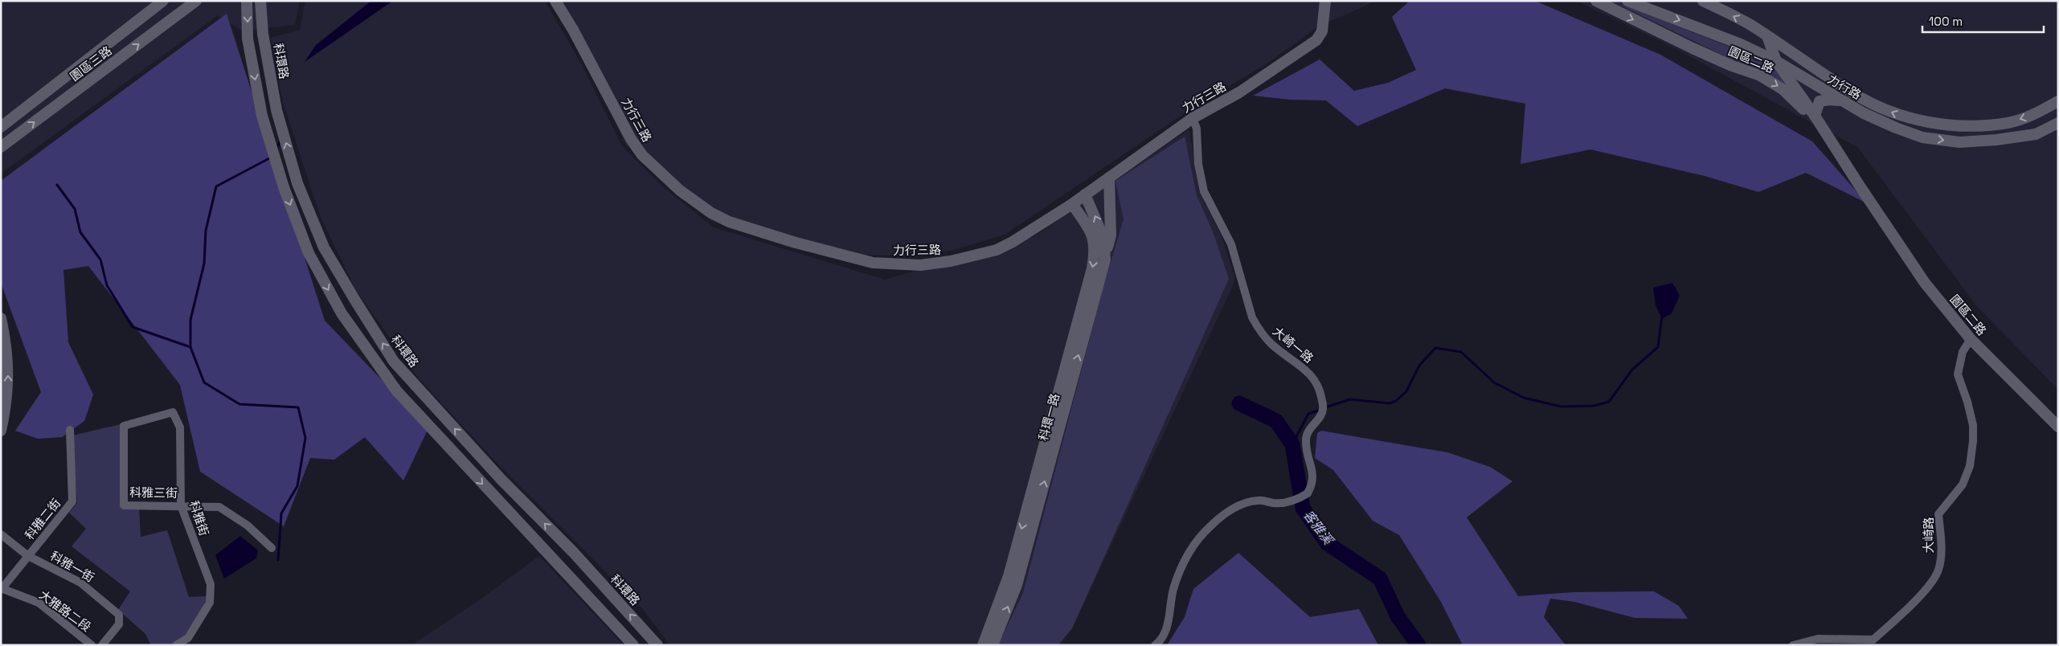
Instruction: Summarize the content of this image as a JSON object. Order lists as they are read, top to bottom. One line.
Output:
{"streets":{"street":["園區二路","科環路","園區三路","力行路","力行三路","大崎一路","科環一路","科雅三街","科雅街","科雅二街","大崎路","科雅一街","大雅路二段"]},"crossings":[["園區二路","力行路"],["園區二路","大崎路"],["力行三路","大崎一路"],["力行三路","科環一路"],["科雅三街","科雅街"],["科雅二街","科雅一街"],["科雅二街","大雅路二段"]],"water":["客雅溪"],"scale_bar":"100 m"}
